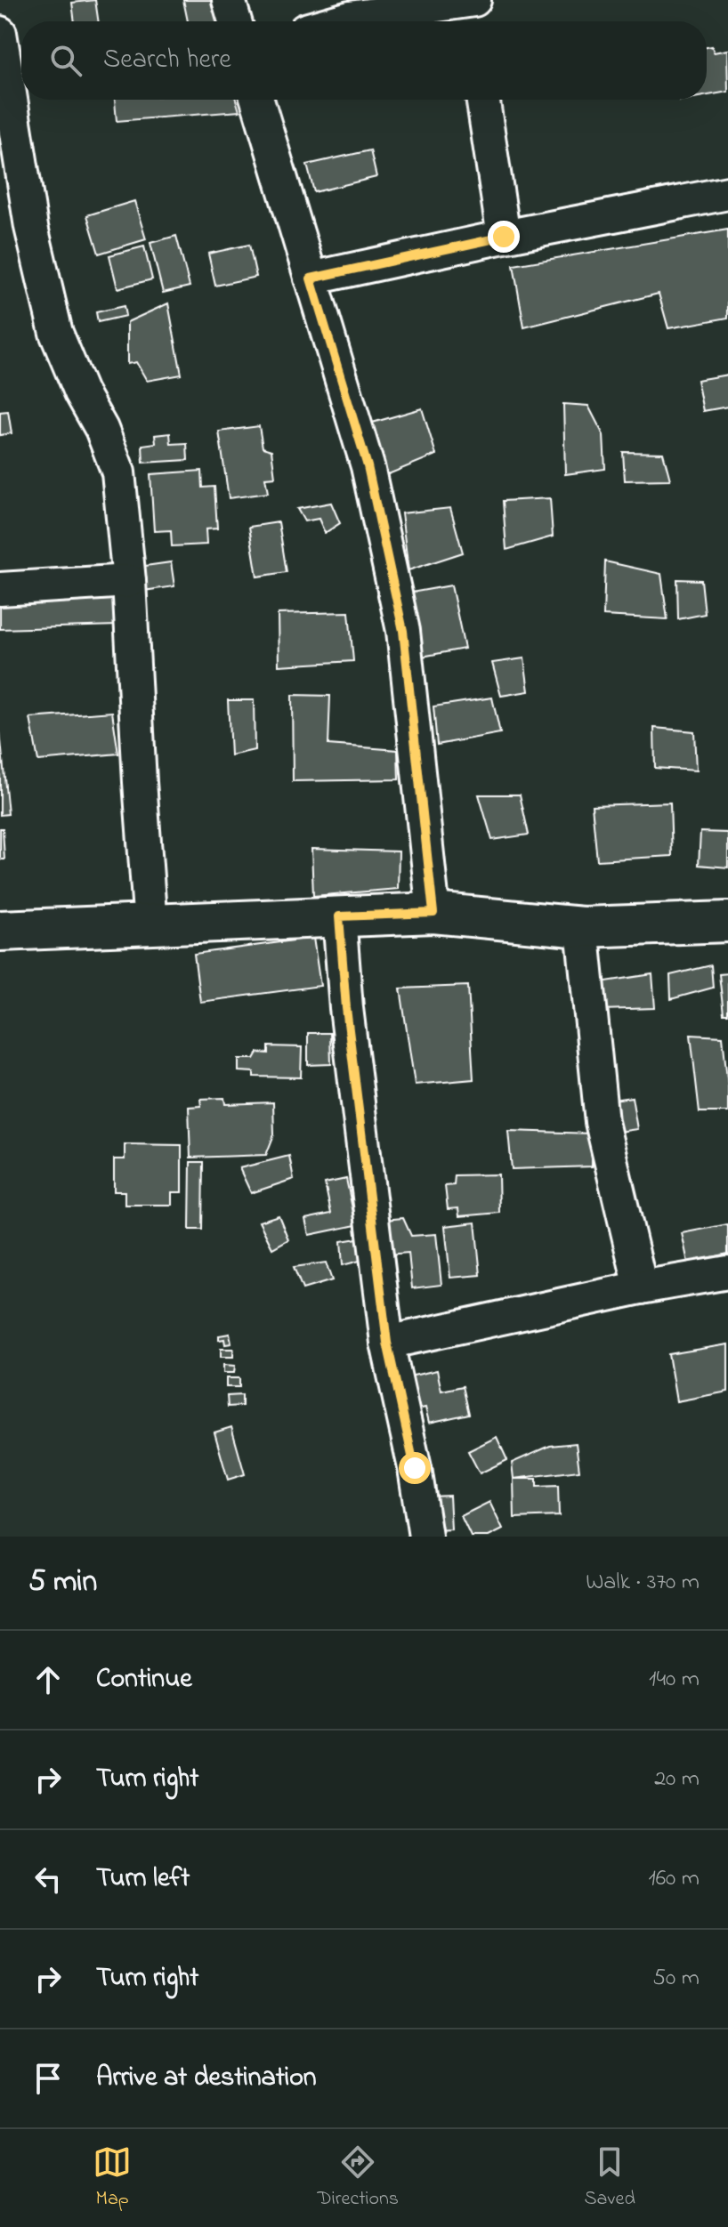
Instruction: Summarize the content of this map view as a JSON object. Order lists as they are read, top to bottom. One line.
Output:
{"page":{"search":"Search here","heading":["5 min","Walk · 370 m"],"list":[["Continue","140 m"],["Turn right","20 m"],["Turn left","160 m"],["Turn right","50 m"],"Arrive at destination"],"nav":["Map","Directions","Saved"]}}
